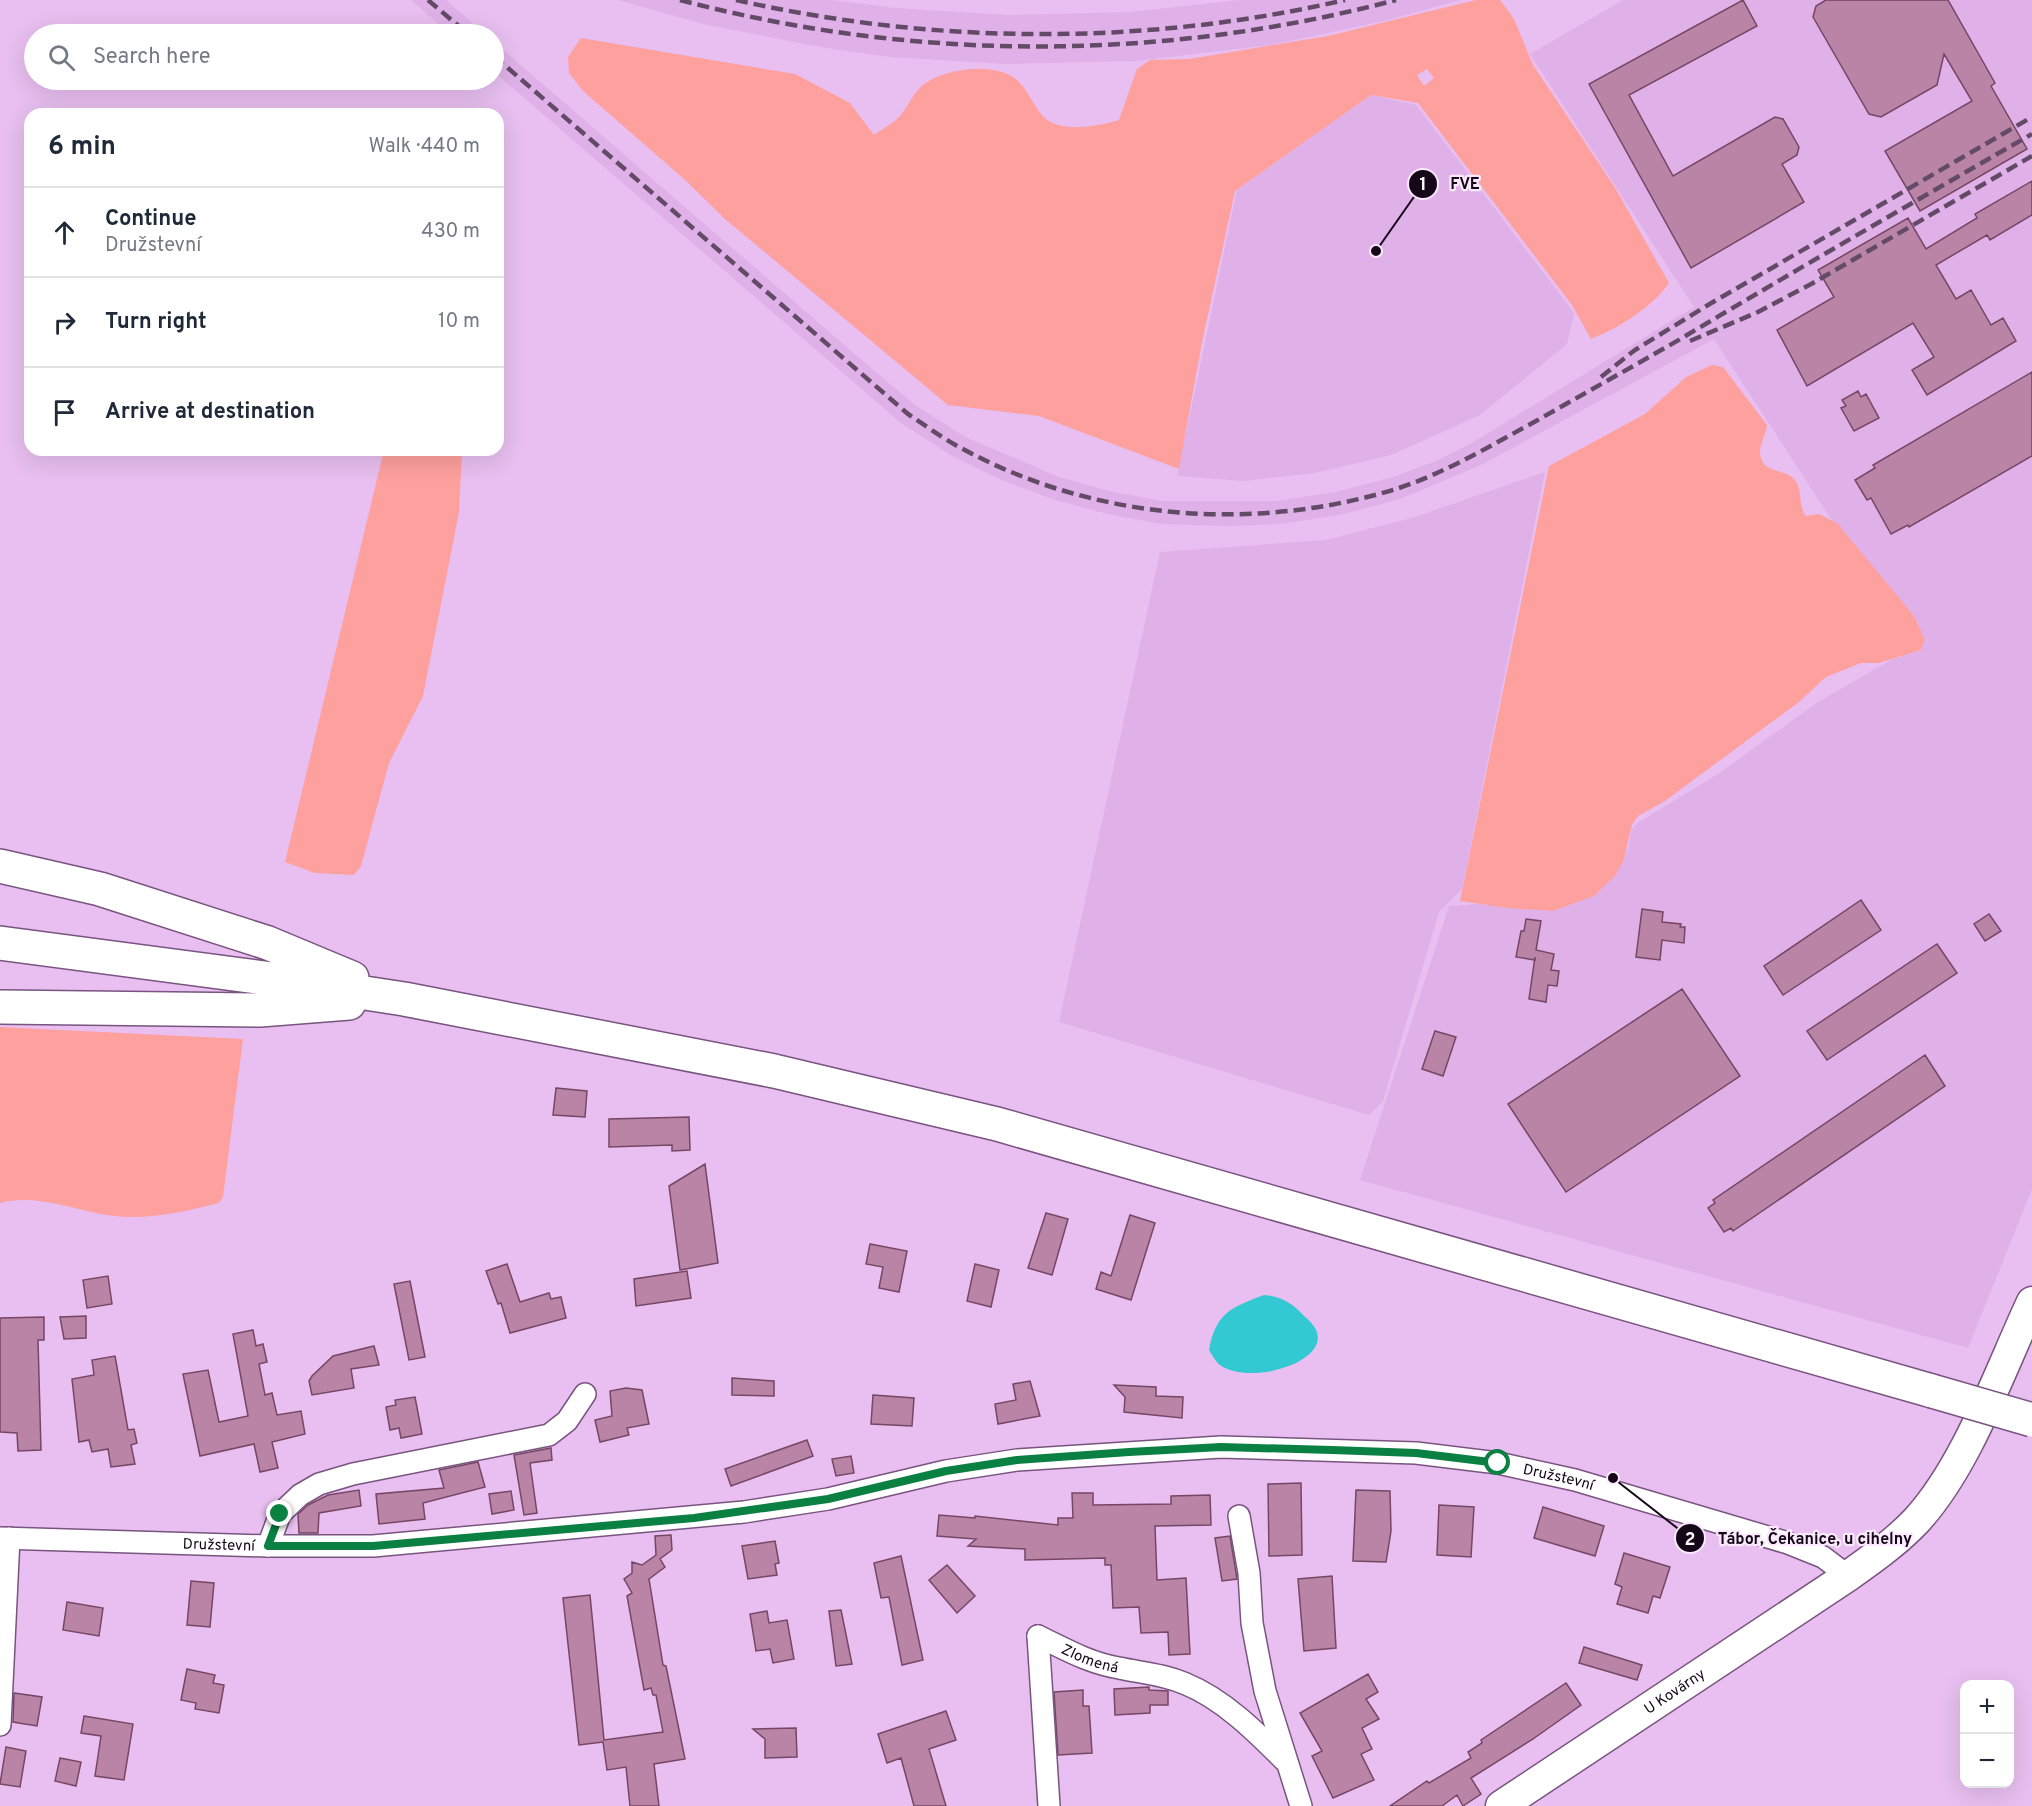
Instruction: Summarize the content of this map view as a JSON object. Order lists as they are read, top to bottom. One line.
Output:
{"streets":{"street":["Družstevní","Zlomená","U Kovárny"]},"crossings":[["Družstevní","U Kovárny"]],"places":["FVE","Tábor, Čekanice, u cihelny"],"page":{"search":"Search here","heading":["6 min","Walk · 440 m"],"list":[["Continue","Družstevní","430 m"],["Turn right","10 m"],"Arrive at destination"],"map_buttons":["+","−"]}}
